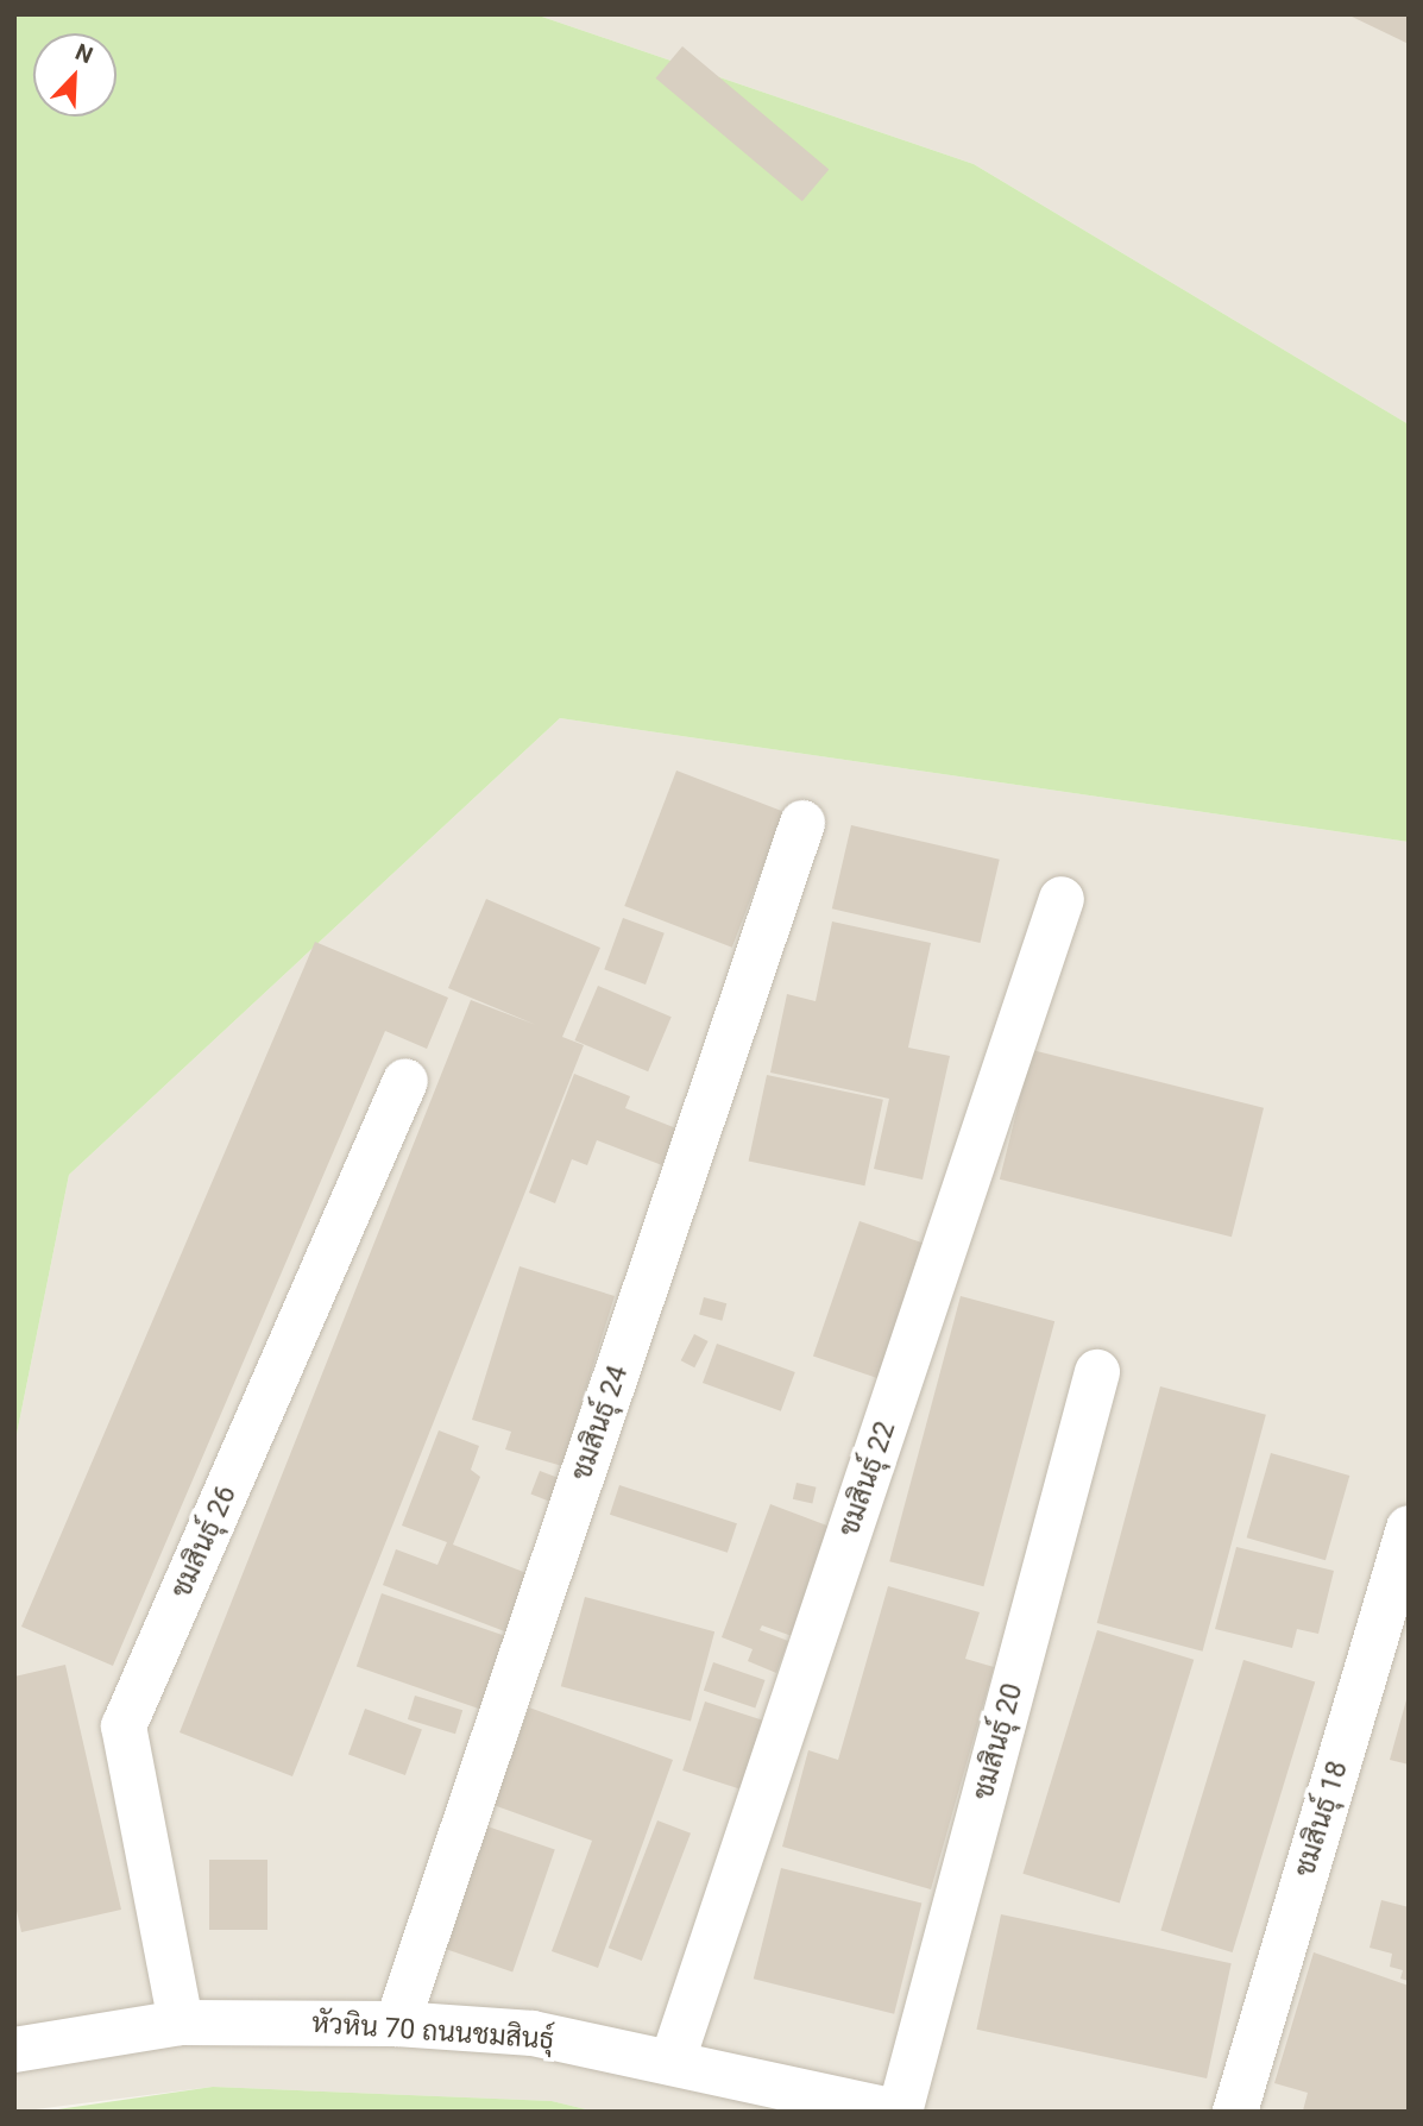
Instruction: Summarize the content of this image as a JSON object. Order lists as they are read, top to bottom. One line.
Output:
{"streets":{"street":["ชมสินธุ์ 24","ชมสินธุ์ 22","ชมสินธุ์ 26","ชมสินธุ์ 20","ชมสินธุ์ 18","หัวหิน 70 ถนนชมสินธุ์"]},"crossings":[["ชมสินธุ์ 24","หัวหิน 70 ถนนชมสินธุ์"],["ชมสินธุ์ 22","หัวหิน 70 ถนนชมสินธุ์"],["ชมสินธุ์ 26","หัวหิน 70 ถนนชมสินธุ์"],["ชมสินธุ์ 20","หัวหิน 70 ถนนชมสินธุ์"]],"north":"top right"}
